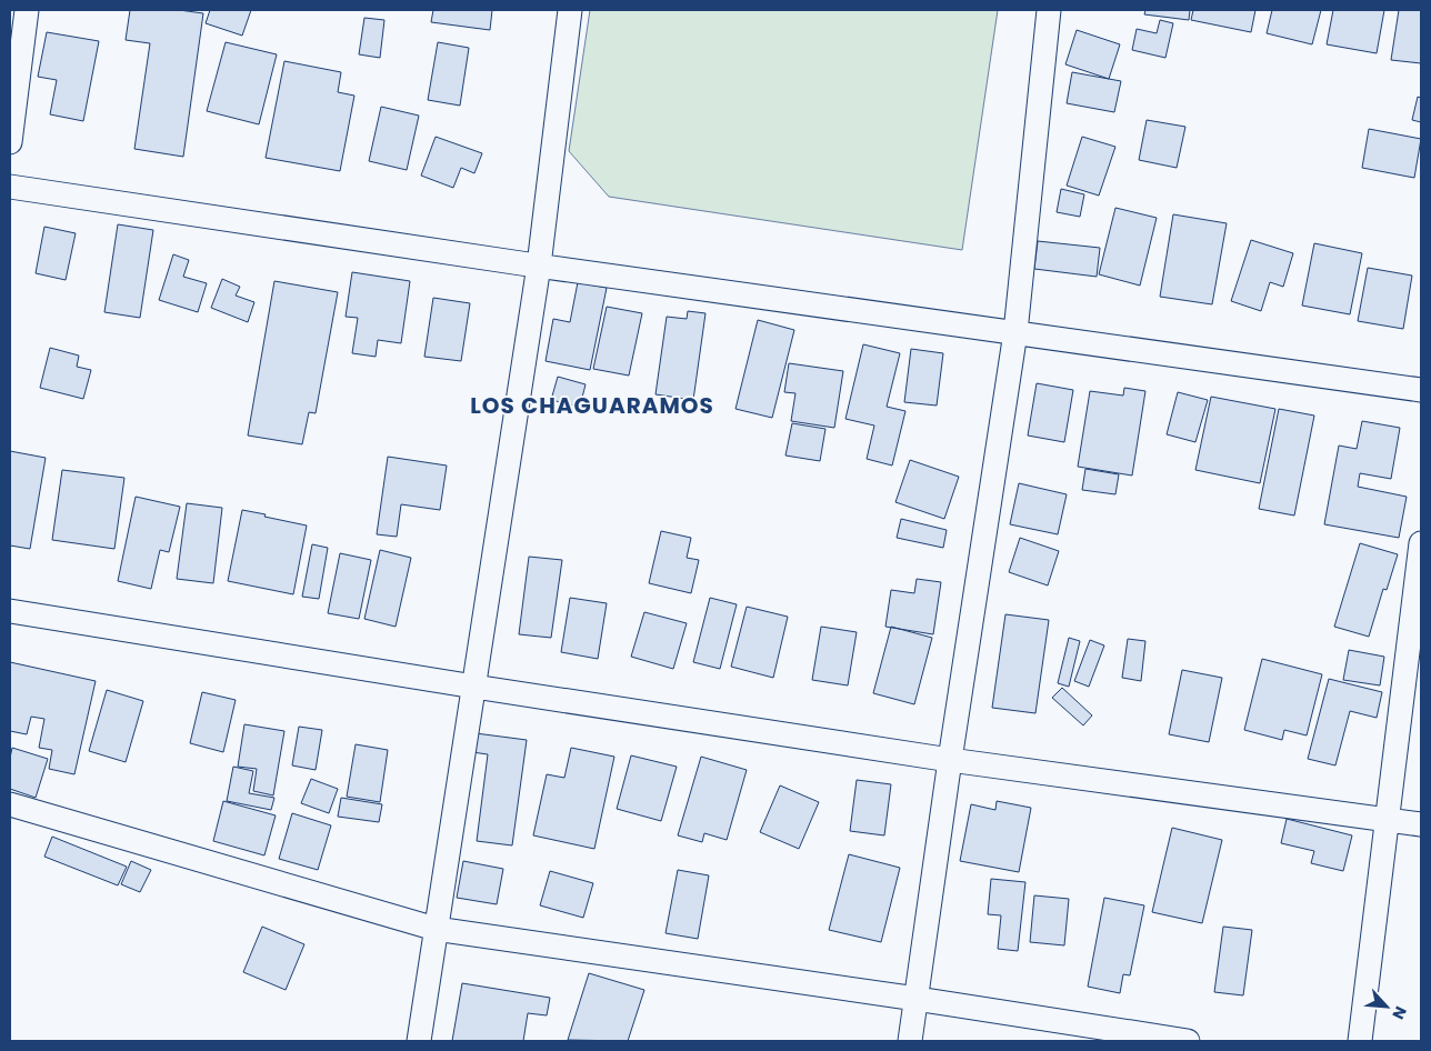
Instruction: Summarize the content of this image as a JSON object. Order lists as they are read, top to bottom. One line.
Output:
{"districts":["LOS CHAGUARAMOS"],"north":"bottom right"}
